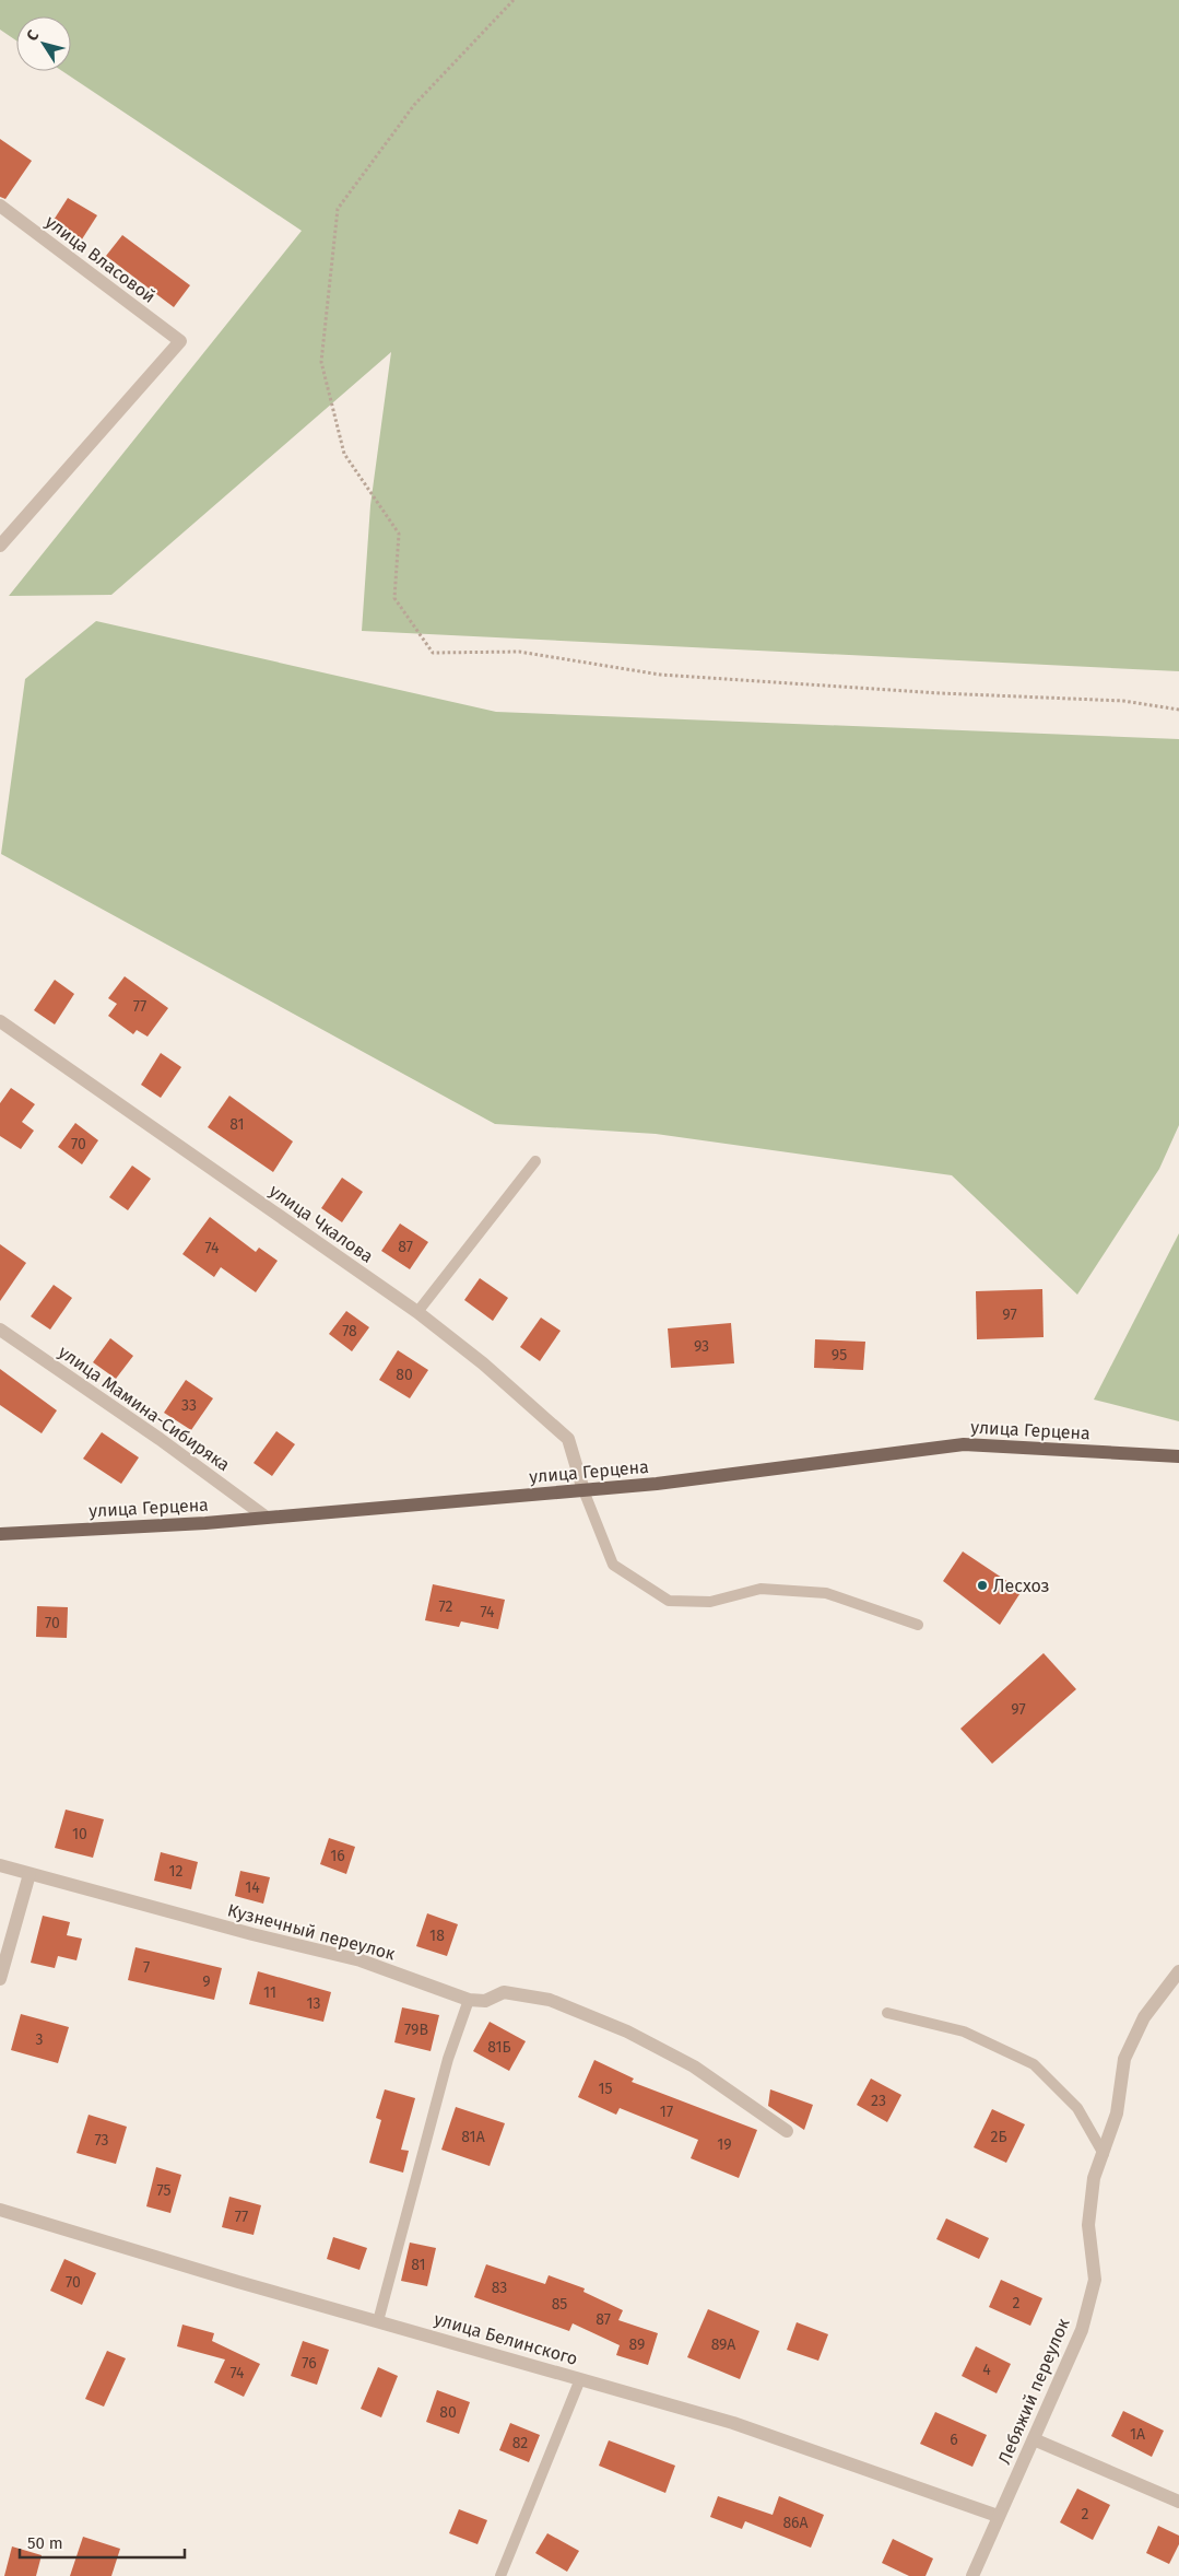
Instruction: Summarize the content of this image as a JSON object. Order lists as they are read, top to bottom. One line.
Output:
{"streets":{"main road":["улица Герцена"],"street":["улица Власовой","улица Чкалова","улица Мамина-Сибиряка","Кузнечный переулок","улица Белинского","Лебяжий переулок"]},"crossings":[["улица Чкалова","улица Герцена"],["улица Мамина-Сибиряка","улица Герцена"],["улица Белинского","Лебяжий переулок"]],"places":["Лесхоз"],"house_numbers":["77","81","70","87","74","97","78","93","95","80","33","72","74","70","97","10","16","12","14","18","7","9","11","13","79В","3","81Б","15","23","17","81А","2Б","73","19","75","77","81","70","83","2","85","87","89","89А","76","4","74","80","1А","6","82","2","86А"],"scale_bar":"50 m","north":"top left"}
